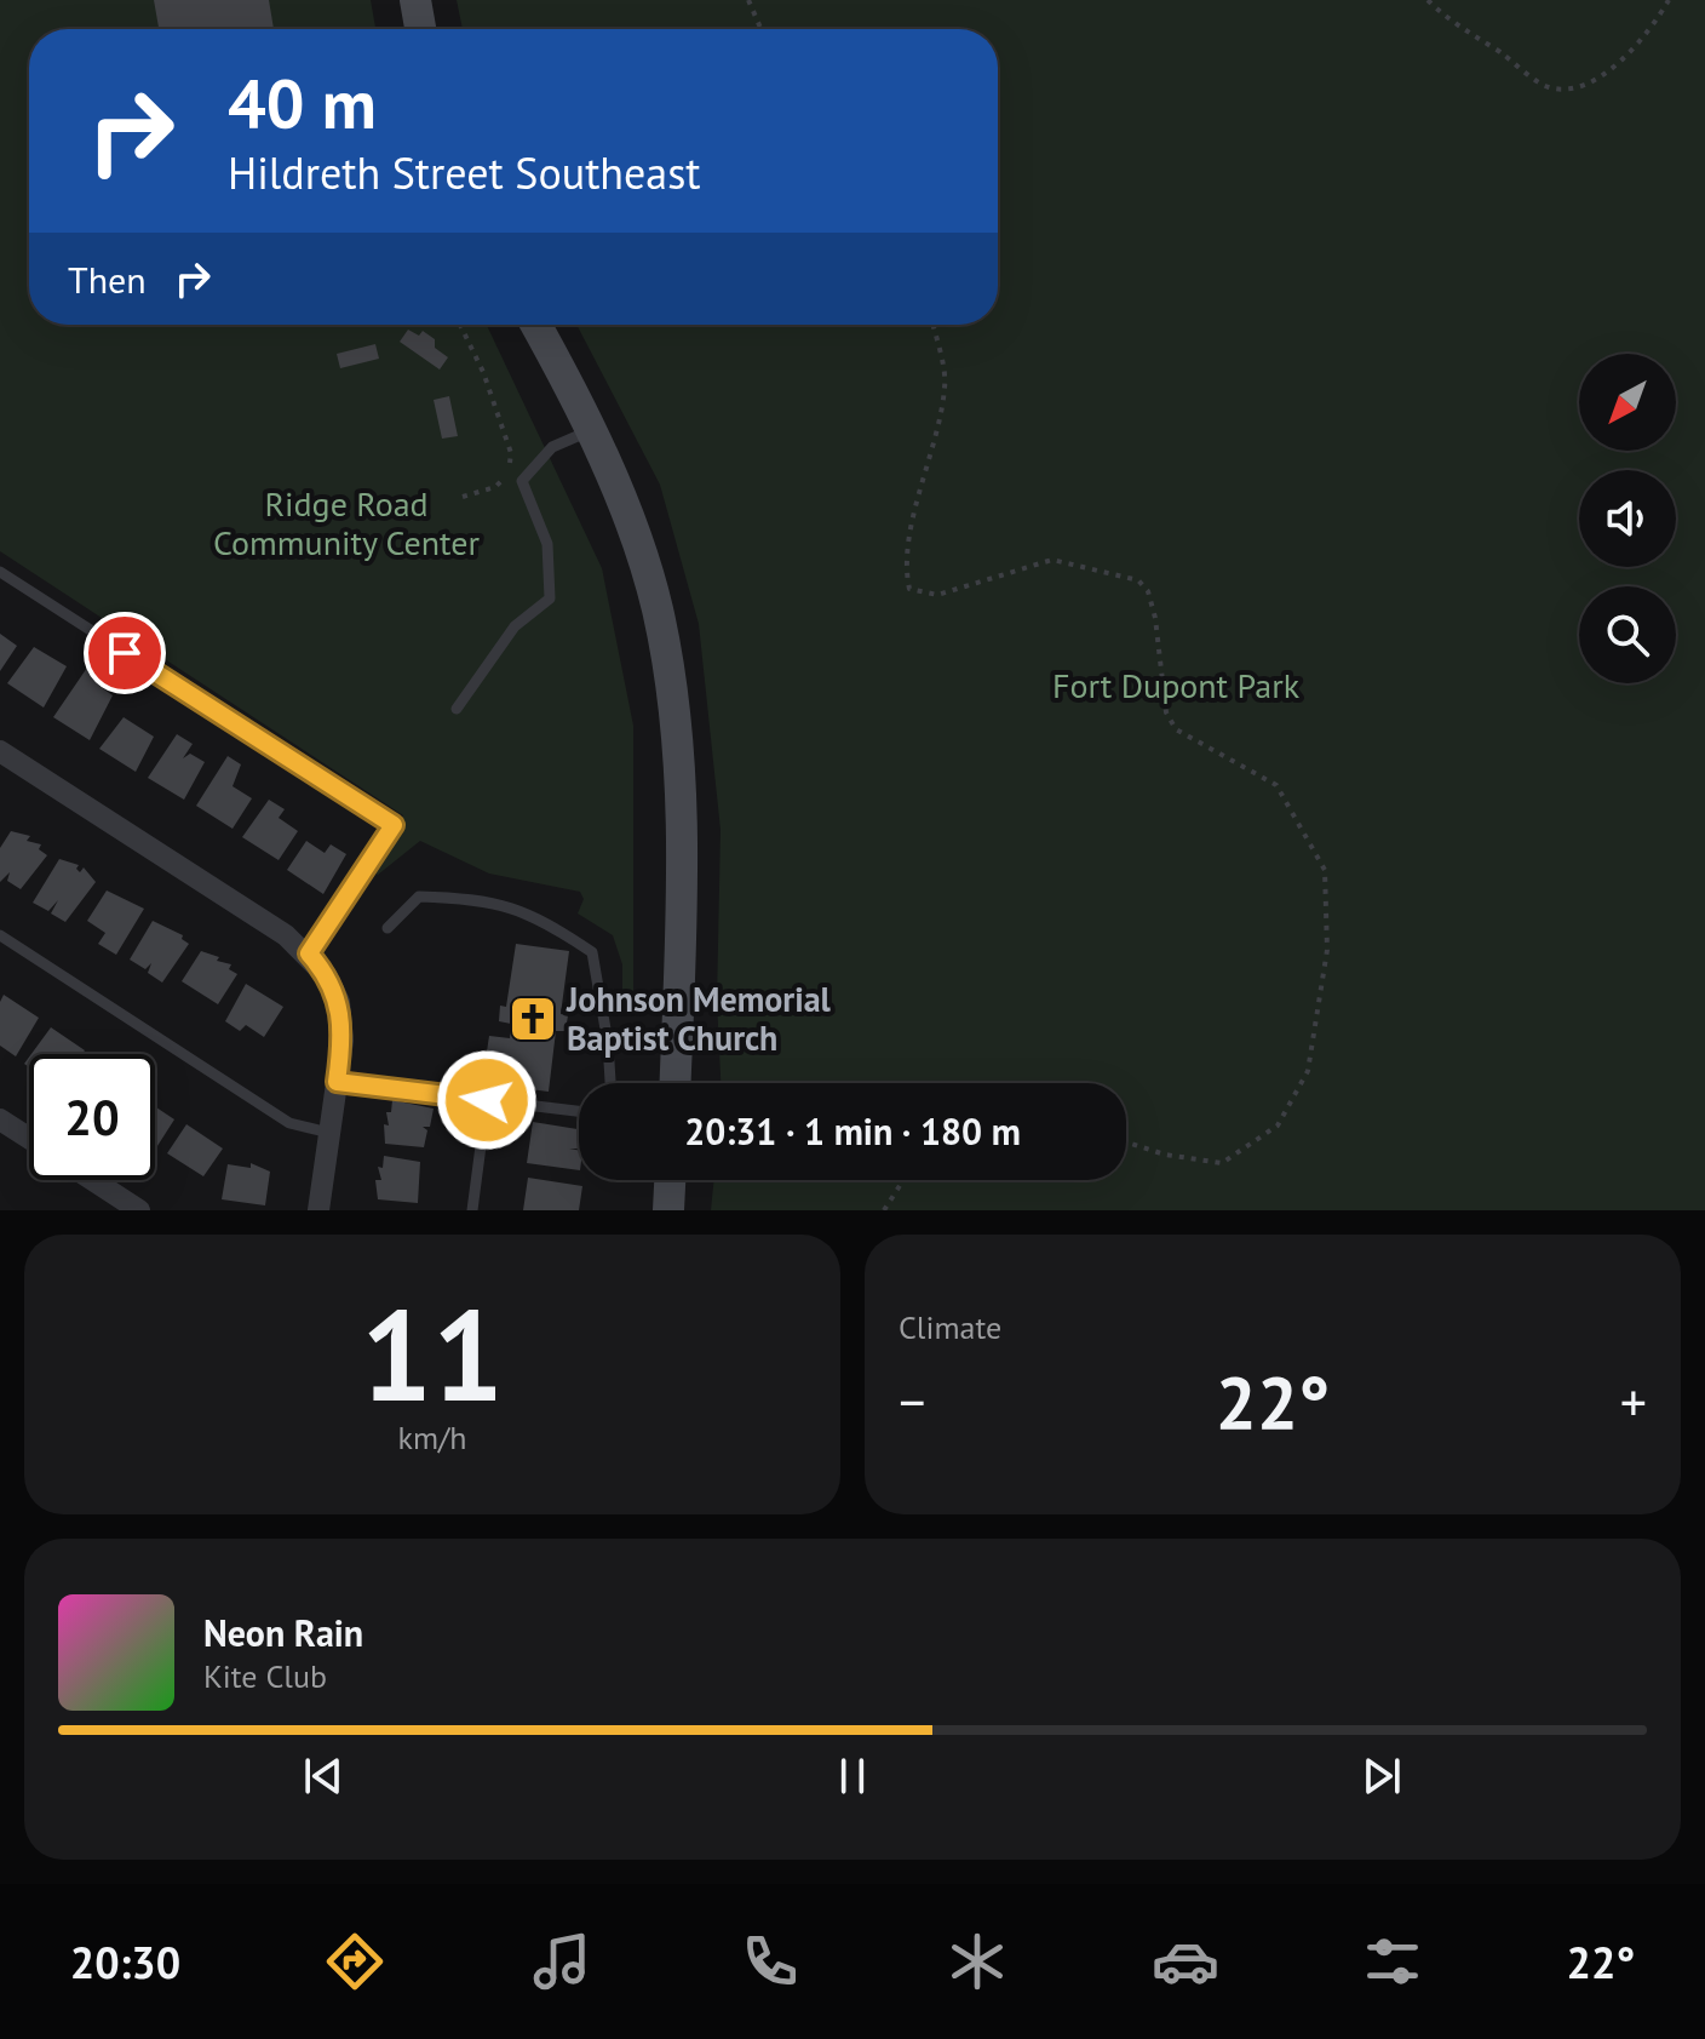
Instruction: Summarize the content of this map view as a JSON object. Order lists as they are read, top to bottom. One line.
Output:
{"parks":["Ridge Road Community Center","Fort Dupont Park"],"places":{"church":["Johnson Memorial Baptist Church"]},"north":"bottom left","page":{"turn":["40 m","Hildreth Street Southeast"],"then":"Then","limit":"20","trip":"20:31 · 1 min · 180 m","tile":[["11","km/h"],"Climate"],"heat":["−","22°","+"],"song":["Neon Rain","Kite Club"],"tabs":["20:30","22°"]}}
